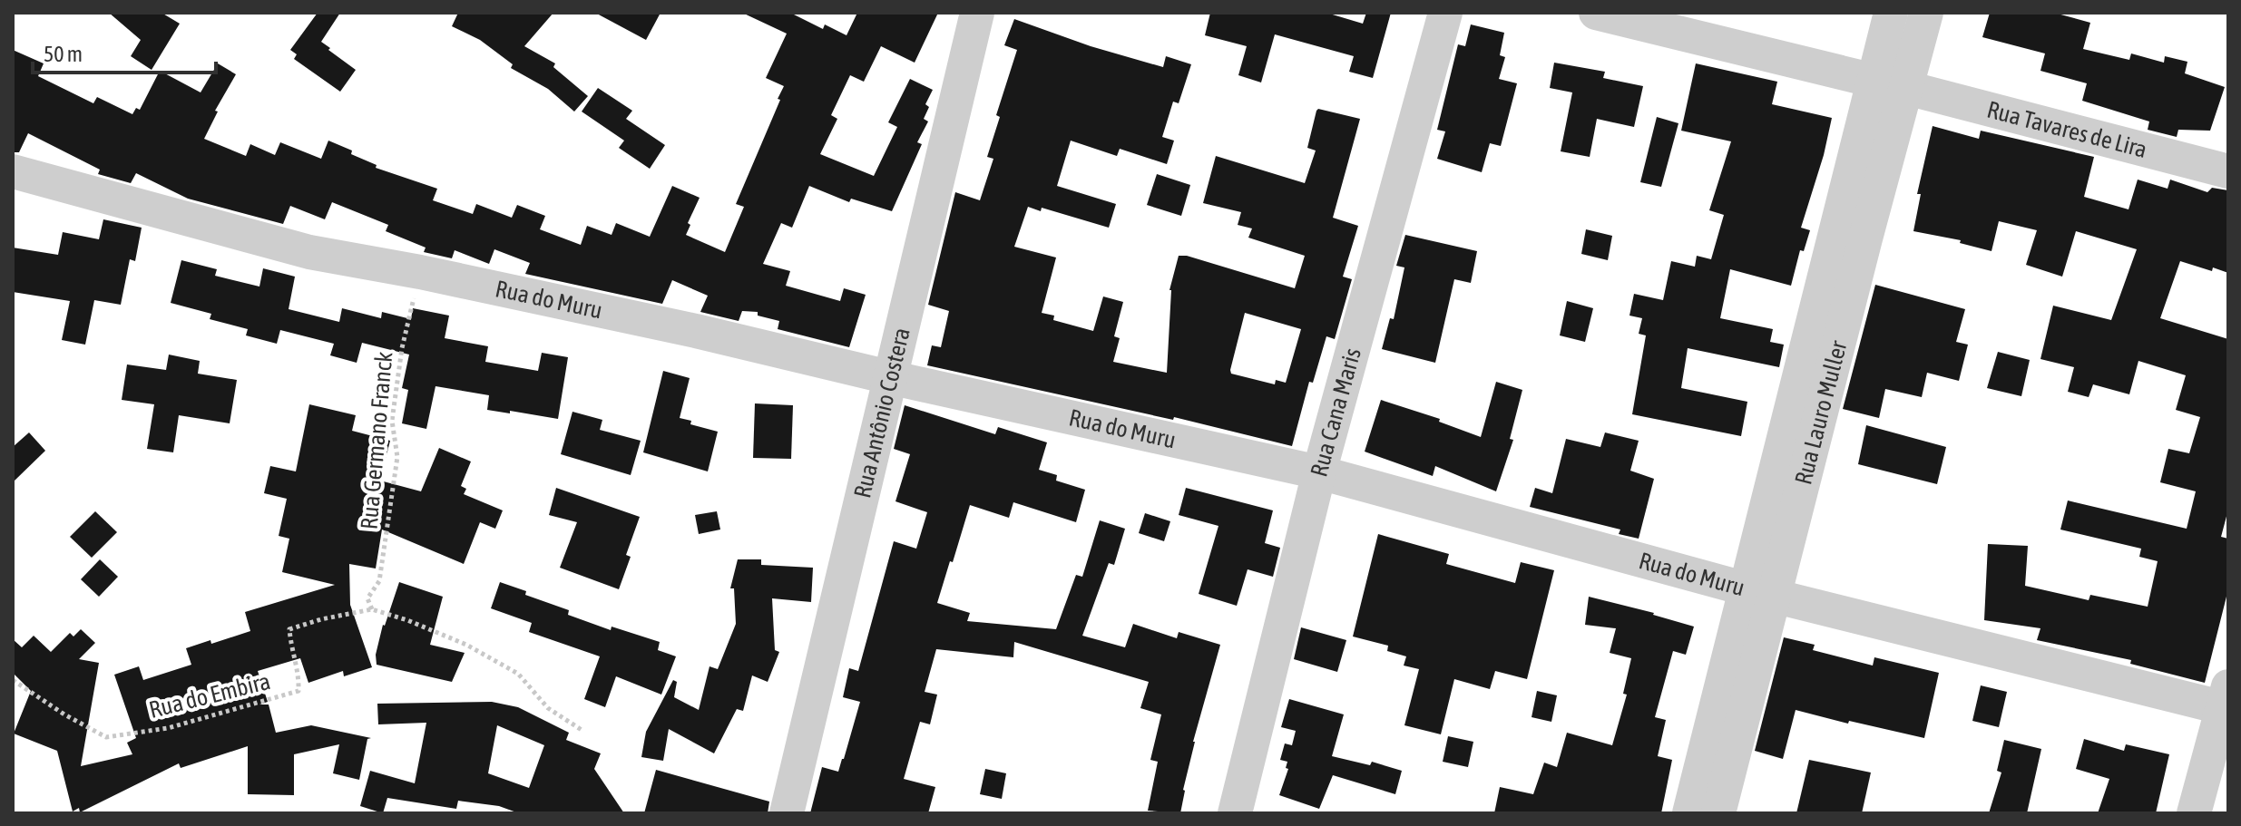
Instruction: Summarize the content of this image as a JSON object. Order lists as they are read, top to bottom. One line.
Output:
{"streets":{"street":["Rua Tavares de Lira","Rua do Muru","Rua Cana Maris","Rua Antônio Costera","Rua Lauro Muller"],"path":["Rua Germano Franck","Rua do Embira"]},"crossings":[["Rua Tavares de Lira","Rua Lauro Muller"],["Rua do Muru","Rua Cana Maris"],["Rua do Muru","Rua Antônio Costera"],["Rua do Muru","Rua Lauro Muller"],["Rua do Muru","Rua Germano Franck"],["Rua Germano Franck","Rua do Embira"]],"scale_bar":"50 m"}
